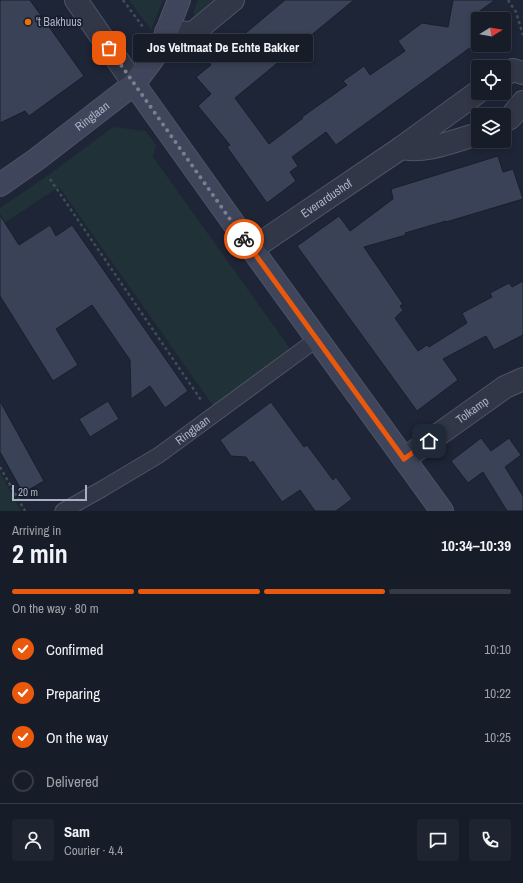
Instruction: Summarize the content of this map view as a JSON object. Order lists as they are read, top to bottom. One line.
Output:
{"streets":{"street":["Ringlaan","Everardushof","Tolkamp"]},"places":["'t Bakhuus","Jos Veltmaat De Echte Bakker"],"scale_bar":"20 m","north":"right","page":{"bubble":"Jos Veltmaat De Echte Bakker","scale":"20 m","heading":["2 min","Arriving in","10:34–10:39"],"panel":["Sam","Courier · 4.4"],"bar":"On the way · 80 m","list":[["Confirmed","10:10"],["Preparing","10:22"],["On the way","10:25"],"Delivered"]}}
